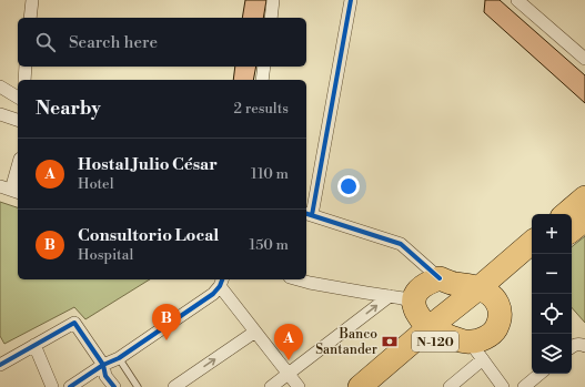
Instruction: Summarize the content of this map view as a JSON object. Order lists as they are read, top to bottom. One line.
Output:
{"streets":{"highway":["N-120"]},"places":{"bank":["Banco Santander"]},"page":{"search":"Search here","heading":["Nearby","2 results"],"list":[{"mark":"A","name":"Hostal Julio César","note":"Hotel","value":"110 m"},{"mark":"B","name":"Consultorio Local","note":"Hospital","value":"150 m"}],"map_buttons":["+","−"],"pins":["B","A"]}}
